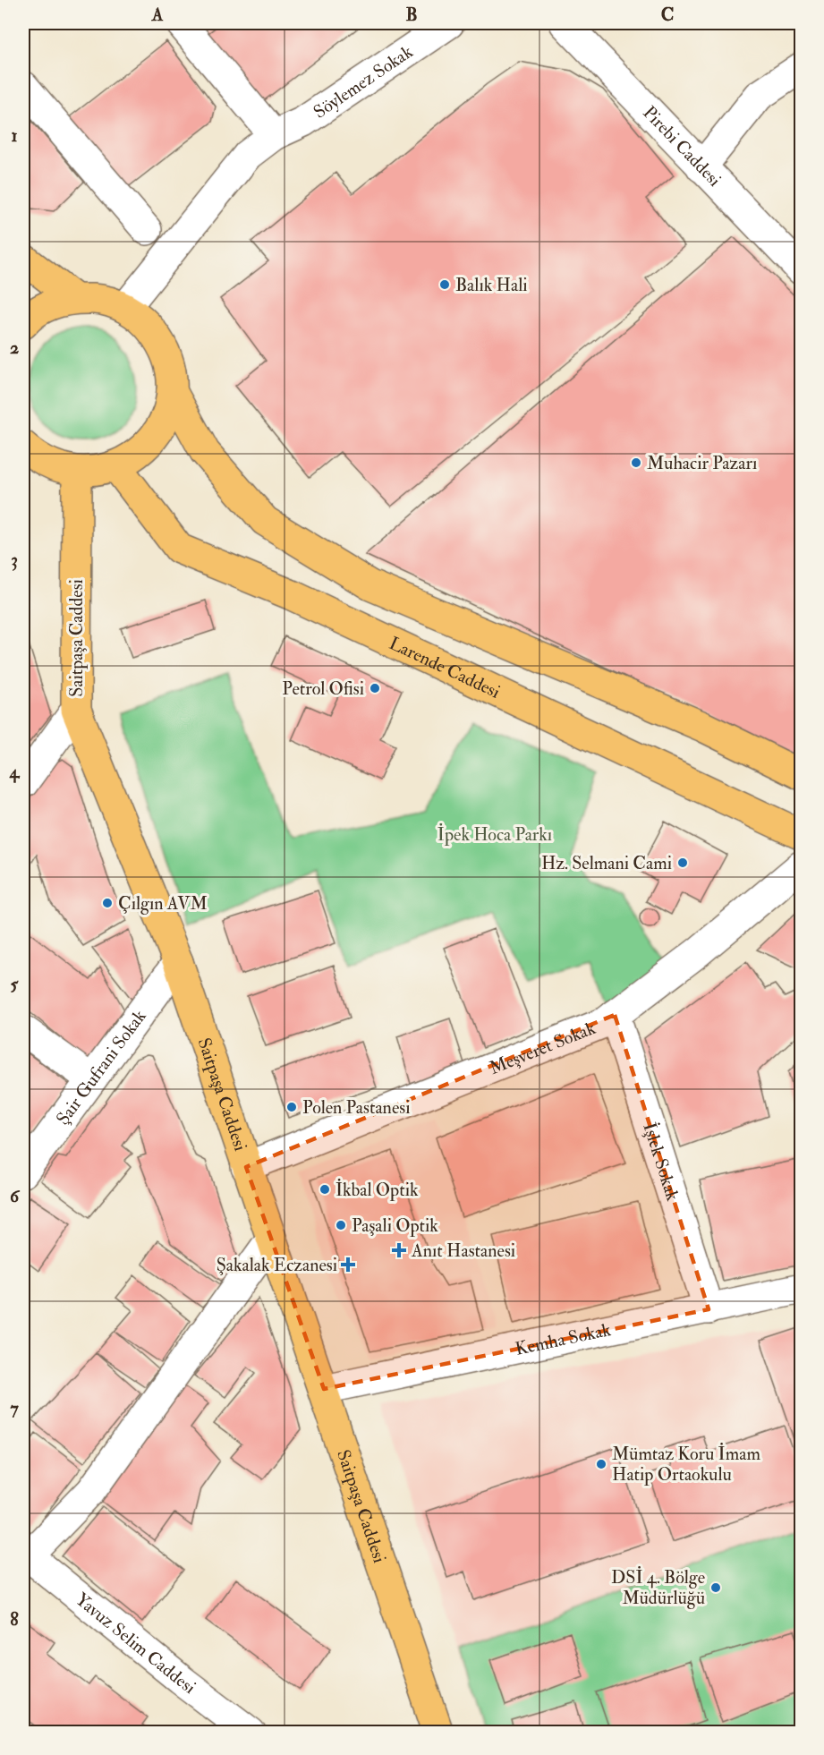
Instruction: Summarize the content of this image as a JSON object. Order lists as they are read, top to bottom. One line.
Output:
{"streets":{"main road":["Saitpaşa Caddesi","Larende Caddesi"],"street":["Söylemez Sokak","Pirebi Caddesi","Meşveret Sokak","Şair Gufrani Sokak","İşlek Sokak","Kemha Sokak","Yavuz Selim Caddesi"]},"crossings":[["Saitpaşa Caddesi","Meşveret Sokak"],["Saitpaşa Caddesi","Şair Gufrani Sokak"],["Saitpaşa Caddesi","Kemha Sokak"],["Meşveret Sokak","İşlek Sokak"],["İşlek Sokak","Kemha Sokak"]],"parks":["İpek Hoca Parkı"],"places":{"other":["Balık Hali","Muhacir Pazarı","Petrol Ofisi","Hz. Selmani Cami","Çılgın AVM","Polen Pastanesi","İkbal Optik","Paşali Optik","Mümtaz Koru İmam Hatip Ortaokulu","DSİ 4. Bölge Müdürlüğü"],"health":["Anıt Hastanesi","Şakalak Eczanesi"]},"grid":{"columns":["A","B","C"],"rows":["1","2","3","4","5","6","7","8"]}}
